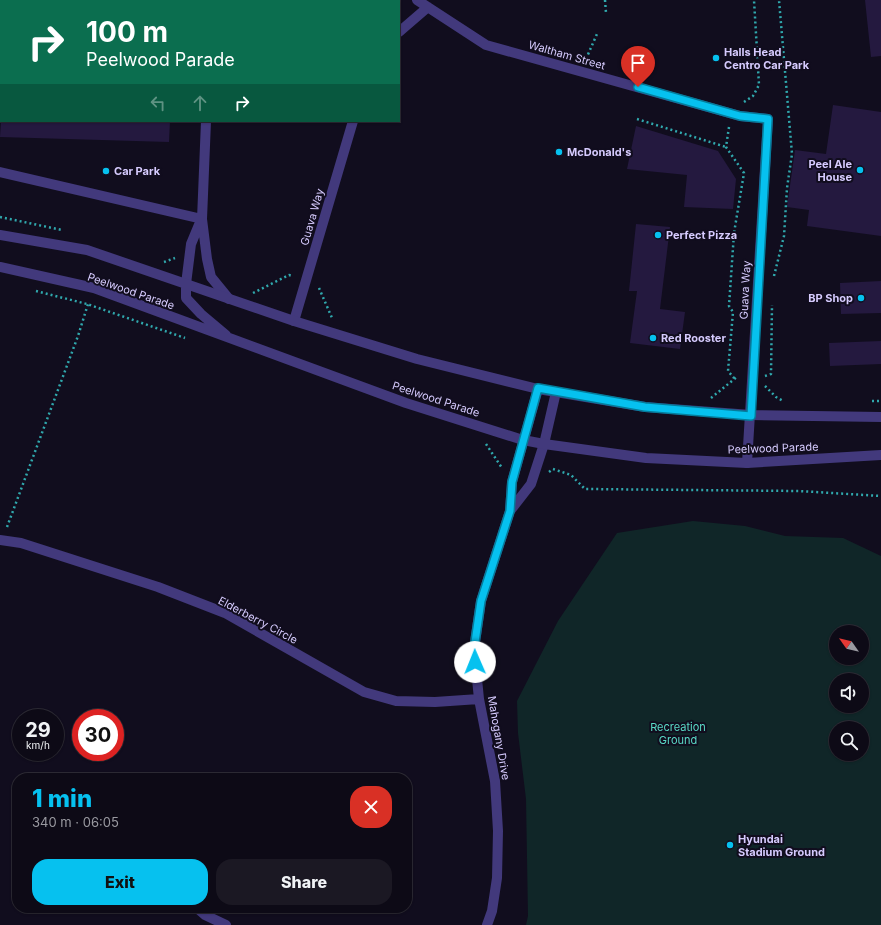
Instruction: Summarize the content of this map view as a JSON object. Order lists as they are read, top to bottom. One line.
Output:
{"streets":{"street":["Waltham Street","Guava Way","Peelwood Parade","Elderberry Circle","Mahogany Drive"]},"crossings":[["Waltham Street","Guava Way"],["Guava Way","Peelwood Parade"],["Peelwood Parade","Mahogany Drive"],["Elderberry Circle","Mahogany Drive"]],"parks":["Recreation Ground"],"places":["Halls Head Centro Car Park","McDonald's","Peel Ale House","Car Park","Perfect Pizza","BP Shop","Red Rooster","Hyundai Stadium Ground"],"north":"top left","page":{"turn":["100 m","Peelwood Parade"],"speed":"29 km/h","limit":"30","heading":["1 min","340 m · 06:05"],"buttons":["Exit","Share"]}}
